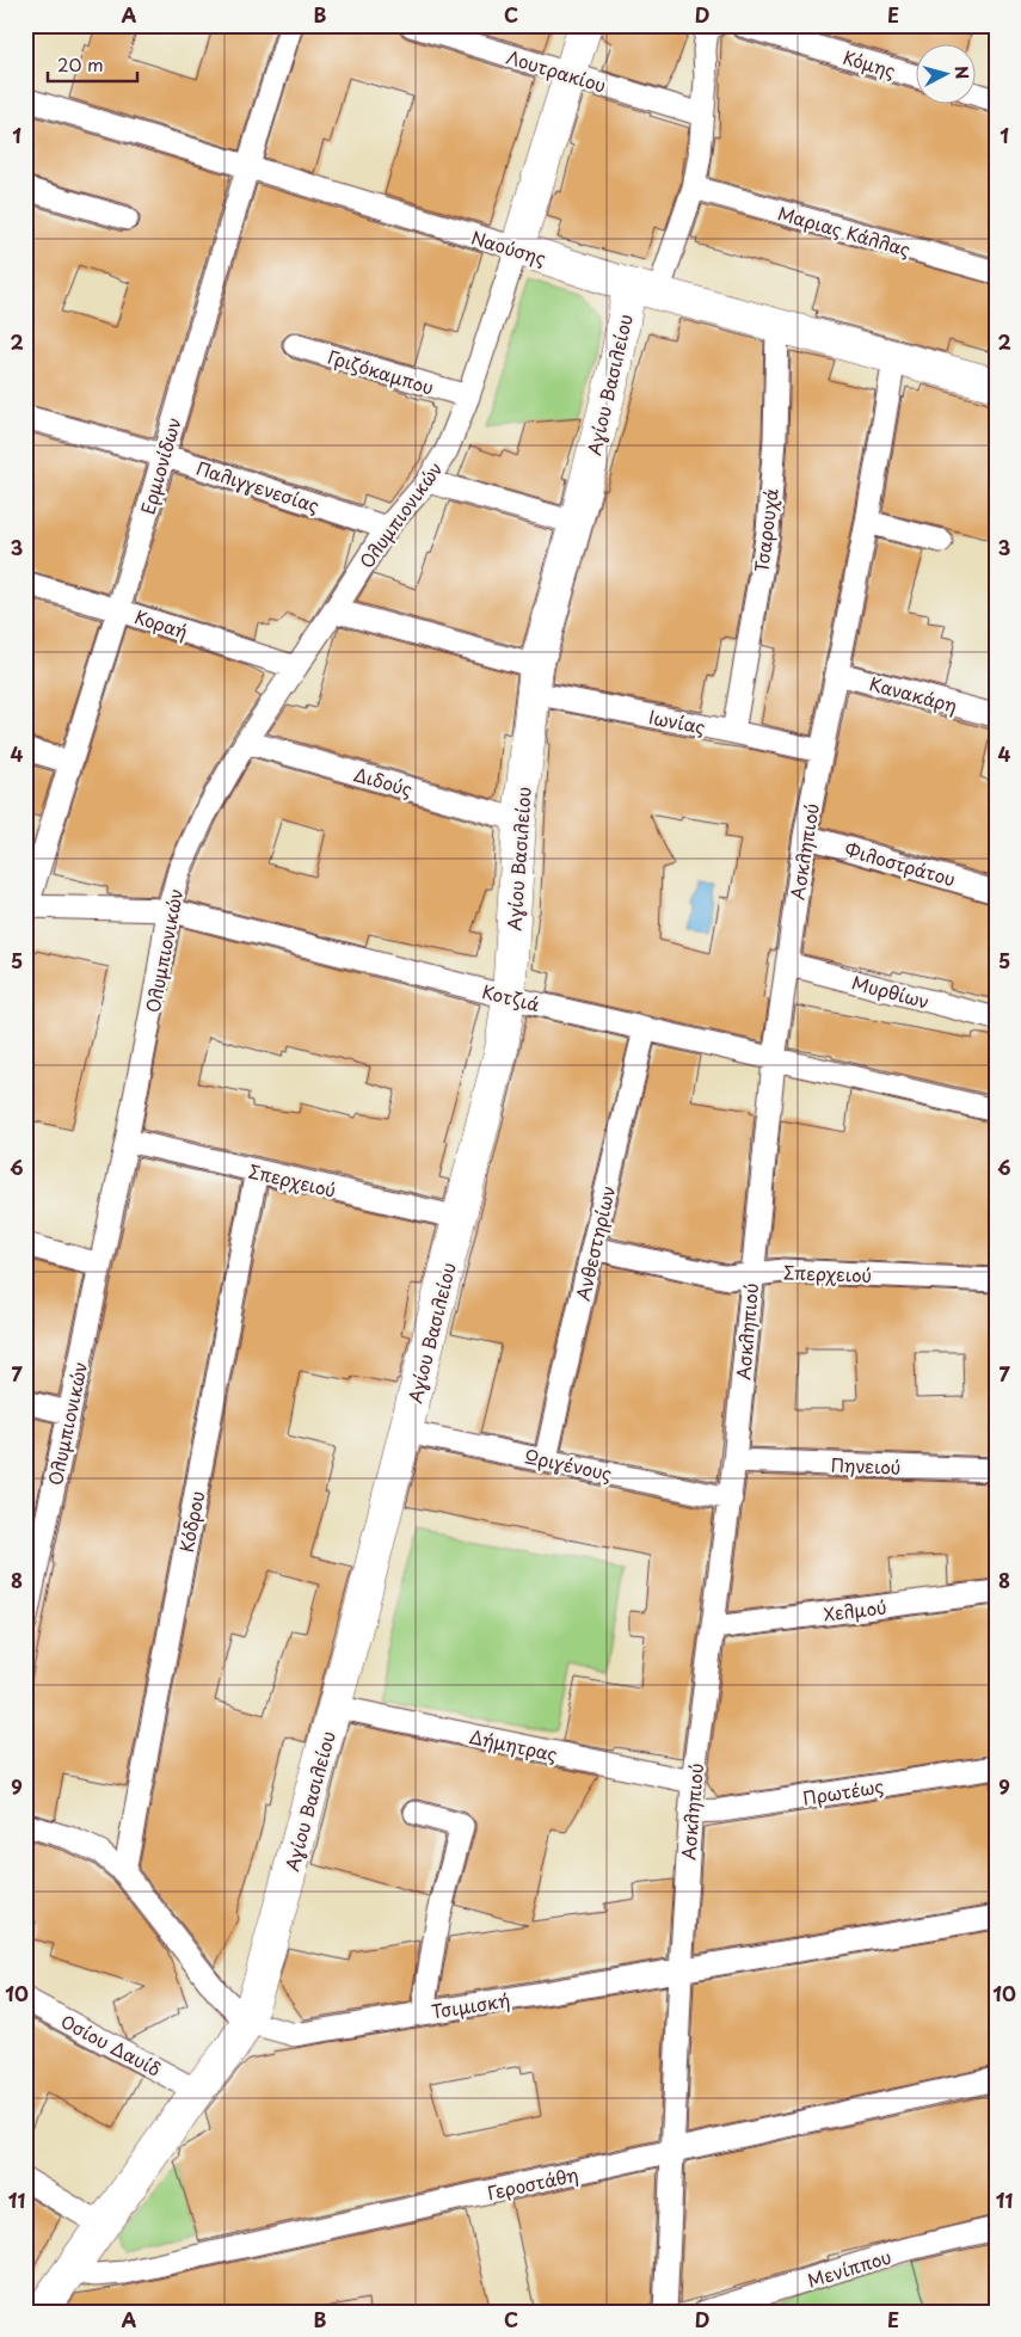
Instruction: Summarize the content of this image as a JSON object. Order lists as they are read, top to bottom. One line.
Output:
{"streets":{"street":["Κόμης","Λουτρακίου","Μαριας Κάλλας","Ναούσης","Γριζόκαμπου","Αγίου Βασιλείου","Ερμιονίδων","Παλιγγενεσίας","Ολυμπιονικών","Τσαρουχά","Κοραή","Κανακάρη","Ιωνίας","Διδούς","Ασκληπιού","Φιλοστράτου","Μυρθίων","Κοτζιά","Σπερχειού","Ανθεστηρίων","Ωριγένους","Πηνειού","Κόδρου","Χελμού","Δήμητρας","Πρωτέως","Τσιμισκή","Οσίου Δαυίδ","Γεροστάθη","Μενίππου"]},"crossings":[["Ναούσης","Αγίου Βασιλείου"],["Ναούσης","Ερμιονίδων"],["Ναούσης","Ολυμπιονικών"],["Ναούσης","Τσαρουχά"],["Ναούσης","Ασκληπιού"],["Γριζόκαμπου","Ολυμπιονικών"],["Αγίου Βασιλείου","Ιωνίας"],["Αγίου Βασιλείου","Διδούς"],["Αγίου Βασιλείου","Κοτζιά"],["Αγίου Βασιλείου","Σπερχειού"],["Αγίου Βασιλείου","Ωριγένους"],["Αγίου Βασιλείου","Δήμητρας"],["Αγίου Βασιλείου","Τσιμισκή"],["Αγίου Βασιλείου","Οσίου Δαυίδ"],["Αγίου Βασιλείου","Γεροστάθη"],["Ερμιονίδων","Παλιγγενεσίας"],["Ερμιονίδων","Κοραή"],["Ερμιονίδων","Κοτζιά"],["Παλιγγενεσίας","Ολυμπιονικών"],["Ολυμπιονικών","Κοραή"],["Ολυμπιονικών","Ιωνίας"],["Ολυμπιονικών","Διδούς"],["Ολυμπιονικών","Κοτζιά"],["Ολυμπιονικών","Σπερχειού"],["Τσαρουχά","Ιωνίας"],["Κανακάρη","Ασκληπιού"],["Ιωνίας","Ασκληπιού"],["Ασκληπιού","Φιλοστράτου"],["Ασκληπιού","Μυρθίων"],["Ασκληπιού","Κοτζιά"],["Ασκληπιού","Σπερχειού"],["Ασκληπιού","Ωριγένους"],["Ασκληπιού","Πηνειού"],["Ασκληπιού","Χελμού"],["Ασκληπιού","Δήμητρας"],["Ασκληπιού","Πρωτέως"],["Ασκληπιού","Τσιμισκή"],["Ασκληπιού","Γεροστάθη"],["Κοτζιά","Ανθεστηρίων"],["Σπερχειού","Ανθεστηρίων"],["Σπερχειού","Κόδρου"],["Ανθεστηρίων","Ωριγένους"],["Κόδρου","Τσιμισκή"]],"scale_bar":"20 m","north":"right","grid":{"columns":["A","B","C","D","E"],"rows":["1","2","3","4","5","6","7","8","9","10","11"]}}
